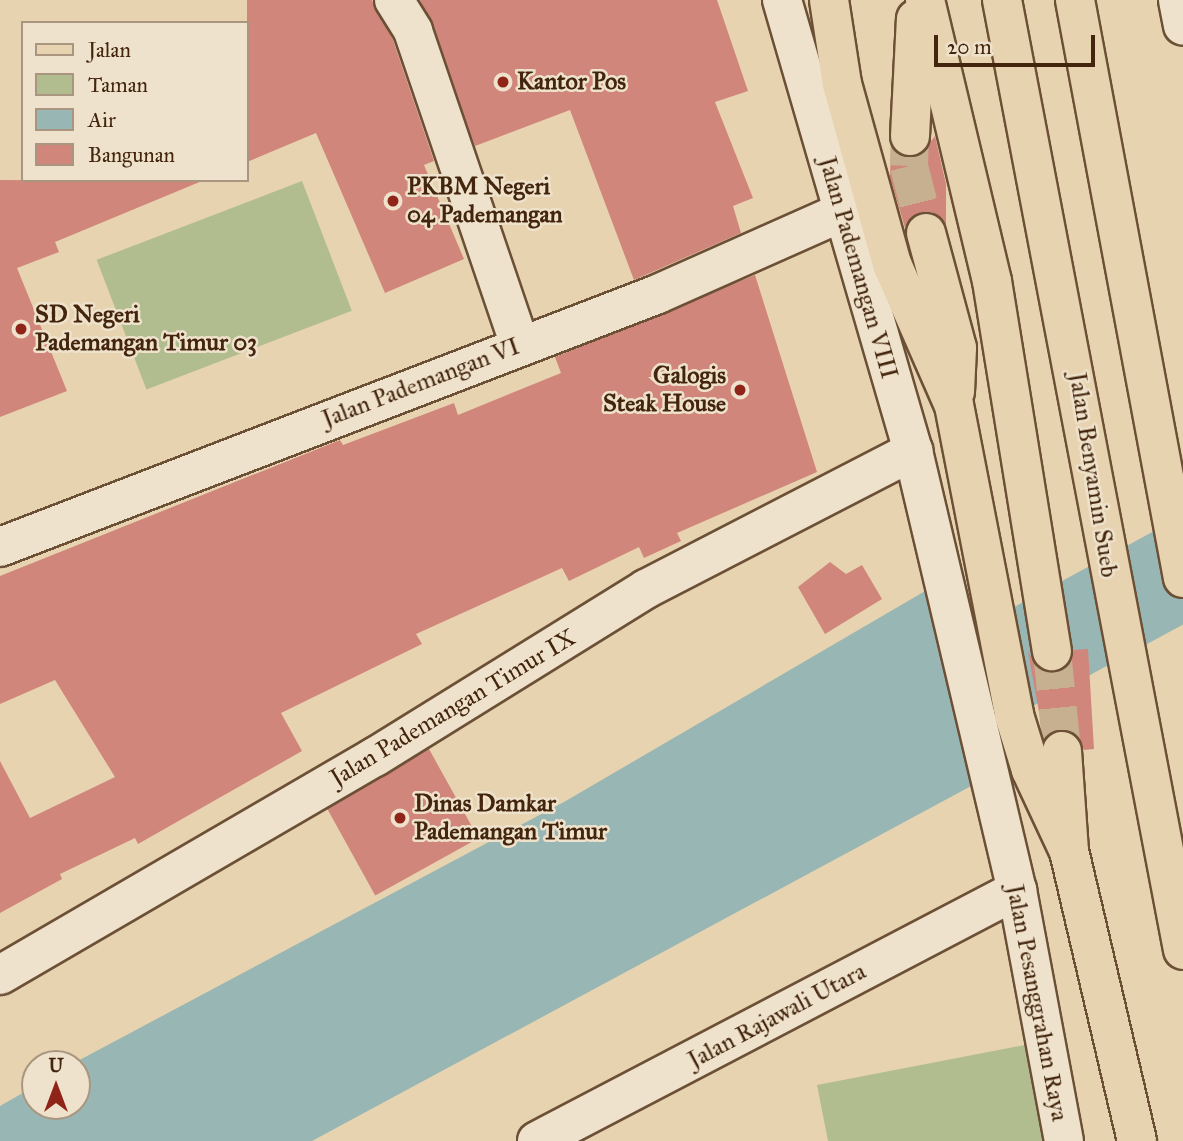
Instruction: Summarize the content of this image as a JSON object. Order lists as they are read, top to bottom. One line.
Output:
{"streets":{"main road":["Jalan Benyamin Sueb"],"street":["Jalan Pademangan VIII","Jalan Pademangan VI","Jalan Pademangan Timur IX","Jalan Pesanggrahan Raya","Jalan Rajawali Utara"]},"crossings":[["Jalan Pademangan VIII","Jalan Pademangan VI"],["Jalan Pademangan VIII","Jalan Pademangan Timur IX"],["Jalan Pademangan VIII","Jalan Pesanggrahan Raya"],["Jalan Pademangan VIII","Jalan Rajawali Utara"],["Jalan Pesanggrahan Raya","Jalan Rajawali Utara"]],"places":["Kantor Pos","PKBM Negeri 04 Pademangan","SD Negeri Pademangan Timur 03","Galogis Steak House","Dinas Damkar Pademangan Timur"],"legend":["Jalan","Taman","Air","Bangunan"],"scale_bar":"20 m","north":"top"}
